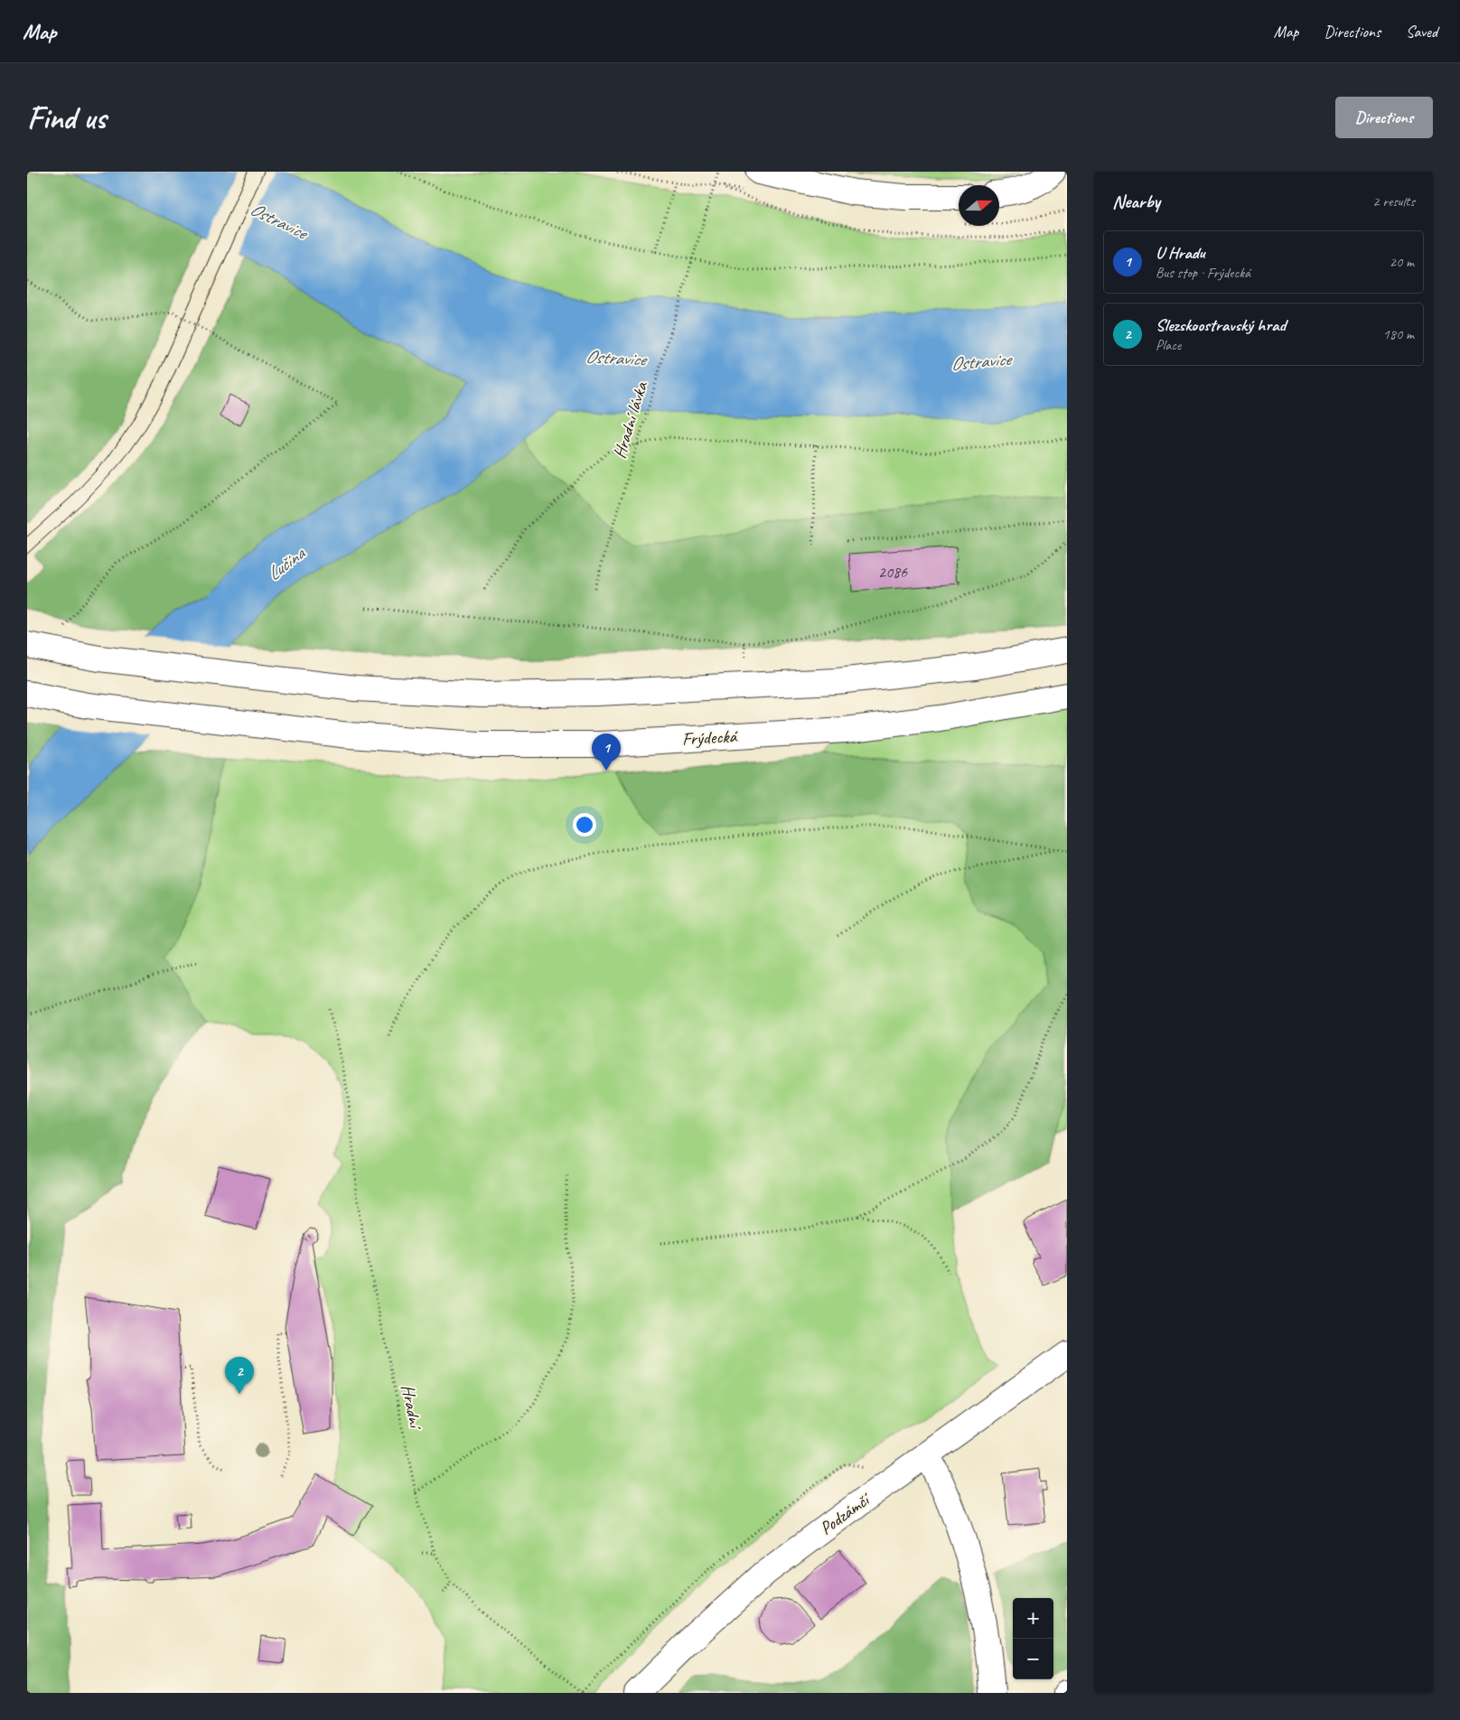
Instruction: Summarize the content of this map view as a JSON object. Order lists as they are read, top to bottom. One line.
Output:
{"streets":{"main road":["Frýdecká","Podzámčí"],"path":["Hradní lávka","Hradní"]},"water":["Ostravice","Lučina"],"house_numbers":["2086"],"north":"right","page":{"header":"Map","nav":["Map","Directions","Saved"],"buttons":"Directions","title":"Find us","heading":["Nearby","2 results"],"list":[{"mark":"1","name":"U Hradu","note":"Bus stop · Frýdecká","value":"20 m"},{"mark":"2","name":"Slezskoostravský hrad","note":"Place","value":"180 m"}],"pins":["1","2"],"map_buttons":["+","−"]}}
